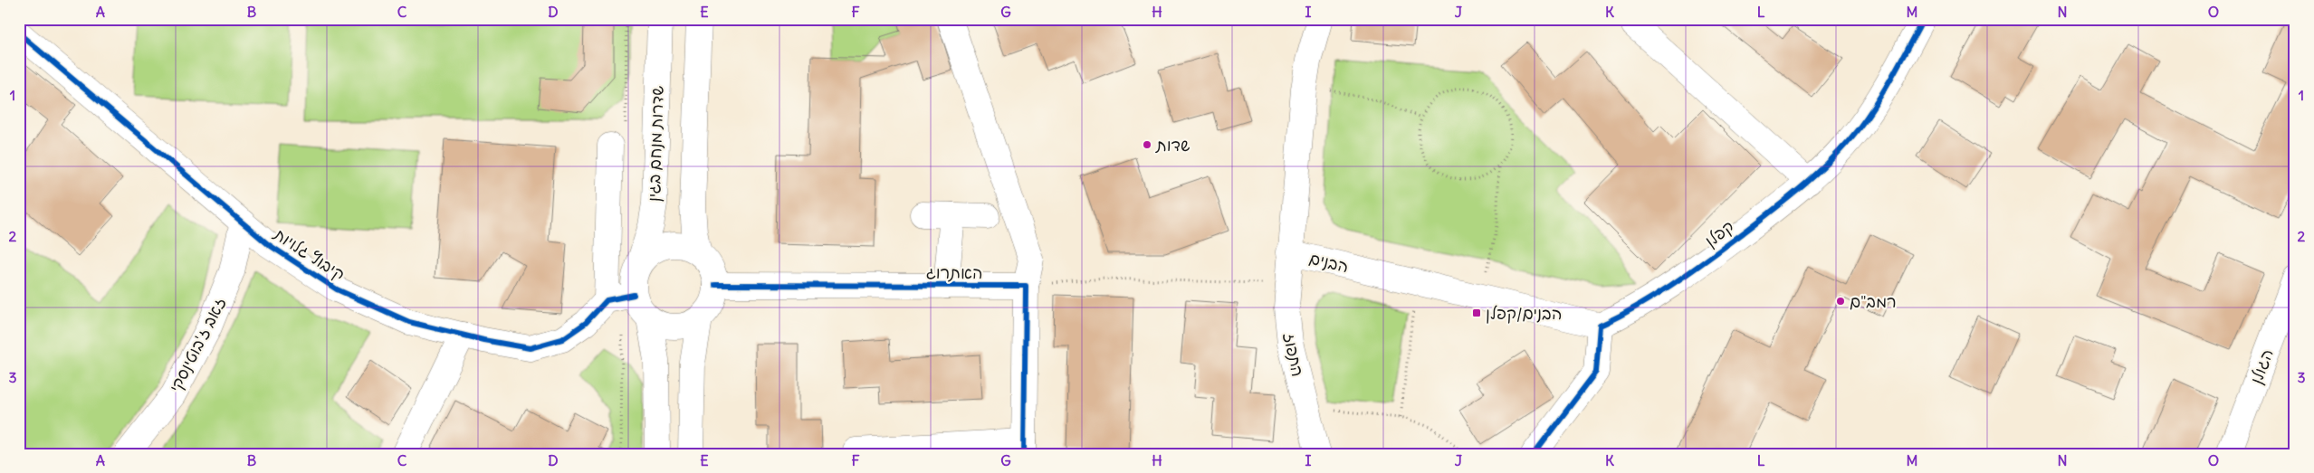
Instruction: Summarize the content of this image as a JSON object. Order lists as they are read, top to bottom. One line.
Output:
{"streets":{"street":["שדרות מנחם בגין","קפלן","קיבוץ גלויות","הבנים","האתרוג","זאב ז'בוטינסקי","התפוז","הגולן"]},"crossings":[["שדרות מנחם בגין","האתרוג"],["קפלן","הבנים"],["קיבוץ גלויות","זאב ז'בוטינסקי"],["הבנים","התפוז"]],"places":{"other":["שדות","רמב\"ם"],"transit":["הבנים/קפלן"]},"grid":{"columns":["A","B","C","D","E","F","G","H","I","J","K","L","M","N","O"],"rows":["1","2","3"]}}
